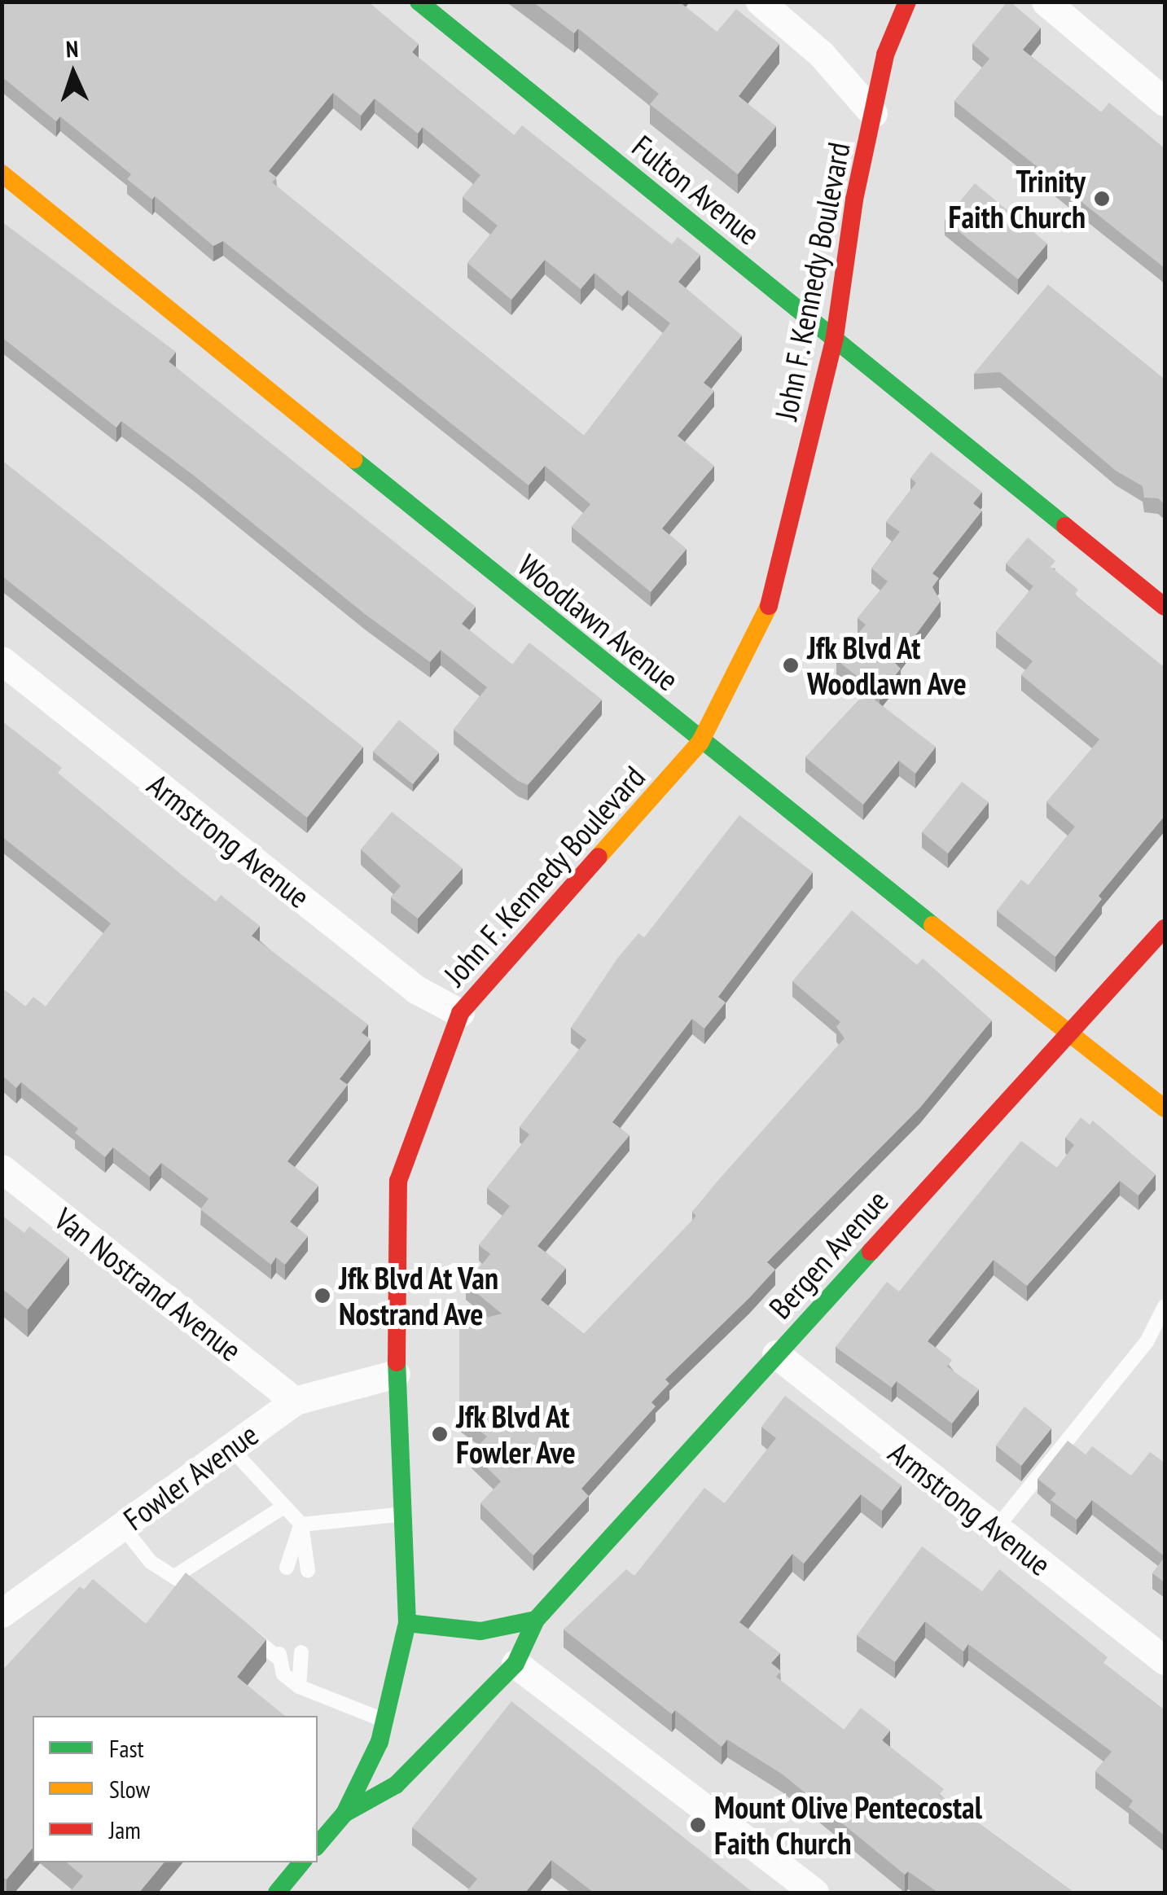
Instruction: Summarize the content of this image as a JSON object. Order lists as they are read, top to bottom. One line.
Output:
{"streets":{"street":["Fulton Avenue","John F. Kennedy Boulevard","Woodlawn Avenue","Armstrong Avenue","Bergen Avenue","Van Nostrand Avenue","Fowler Avenue"]},"crossings":[["Fulton Avenue","John F. Kennedy Boulevard"],["John F. Kennedy Boulevard","Woodlawn Avenue"],["John F. Kennedy Boulevard","Armstrong Avenue"],["John F. Kennedy Boulevard","Bergen Avenue"],["John F. Kennedy Boulevard","Fowler Avenue"],["Woodlawn Avenue","Bergen Avenue"],["Armstrong Avenue","Bergen Avenue"],["Van Nostrand Avenue","Fowler Avenue"]],"places":["Trinity Faith Church","Jfk Blvd At Woodlawn Ave","Jfk Blvd At Van Nostrand Ave","Jfk Blvd At Fowler Ave","Mount Olive Pentecostal Faith Church"],"legend":["Fast","Slow","Jam"],"north":"top"}
